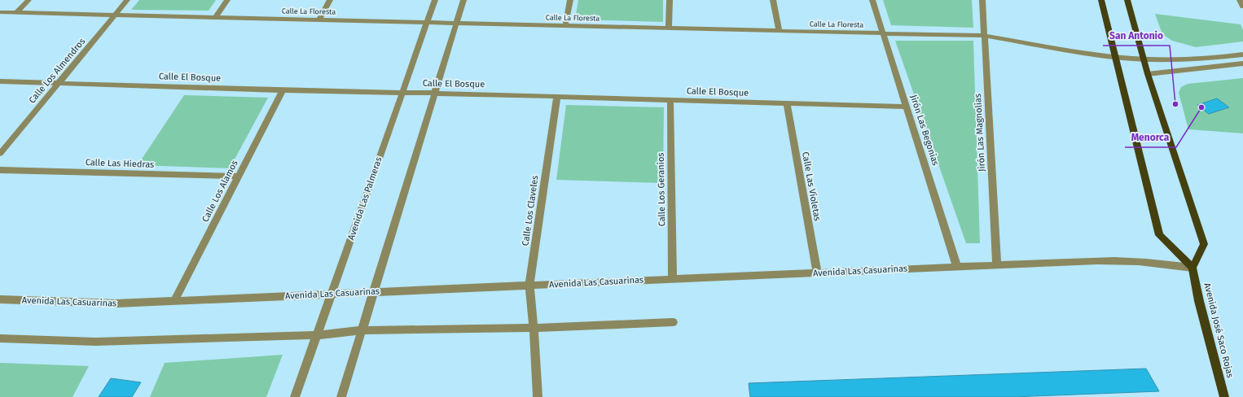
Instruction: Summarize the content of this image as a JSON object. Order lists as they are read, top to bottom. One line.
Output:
{"streets":{"main road":["Avenida José Saco Rojas"],"street":["Calle La Floresta","Calle Los Almendros","Calle El Bosque","Jirón Las Begonias","Jirón Las Magnolias","Calle Las Hiedras","Calle Las Violetas","Calle Los Geranios","Calle Los Alamos","Avenida Las Palmeras","Calle Los Claveles","Avenida Las Casuarinas"]},"crossings":[["Calle La Floresta","Calle Los Almendros"],["Calle La Floresta","Jirón Las Begonias"],["Calle La Floresta","Jirón Las Magnolias"],["Calle La Floresta","Avenida Las Palmeras"],["Calle Los Almendros","Calle El Bosque"],["Calle El Bosque","Jirón Las Begonias"],["Calle El Bosque","Calle Las Violetas"],["Calle El Bosque","Calle Los Geranios"],["Calle El Bosque","Calle Los Alamos"],["Calle El Bosque","Avenida Las Palmeras"],["Calle El Bosque","Calle Los Claveles"],["Jirón Las Begonias","Avenida Las Casuarinas"],["Jirón Las Magnolias","Avenida Las Casuarinas"],["Calle Las Hiedras","Calle Los Alamos"],["Calle Las Violetas","Avenida Las Casuarinas"],["Calle Los Geranios","Avenida Las Casuarinas"],["Calle Los Alamos","Avenida Las Casuarinas"],["Avenida Las Palmeras","Avenida Las Casuarinas"],["Calle Los Claveles","Avenida Las Casuarinas"],["Avenida Las Casuarinas","Avenida José Saco Rojas"]],"places":["San Antonio","Menorca"]}
